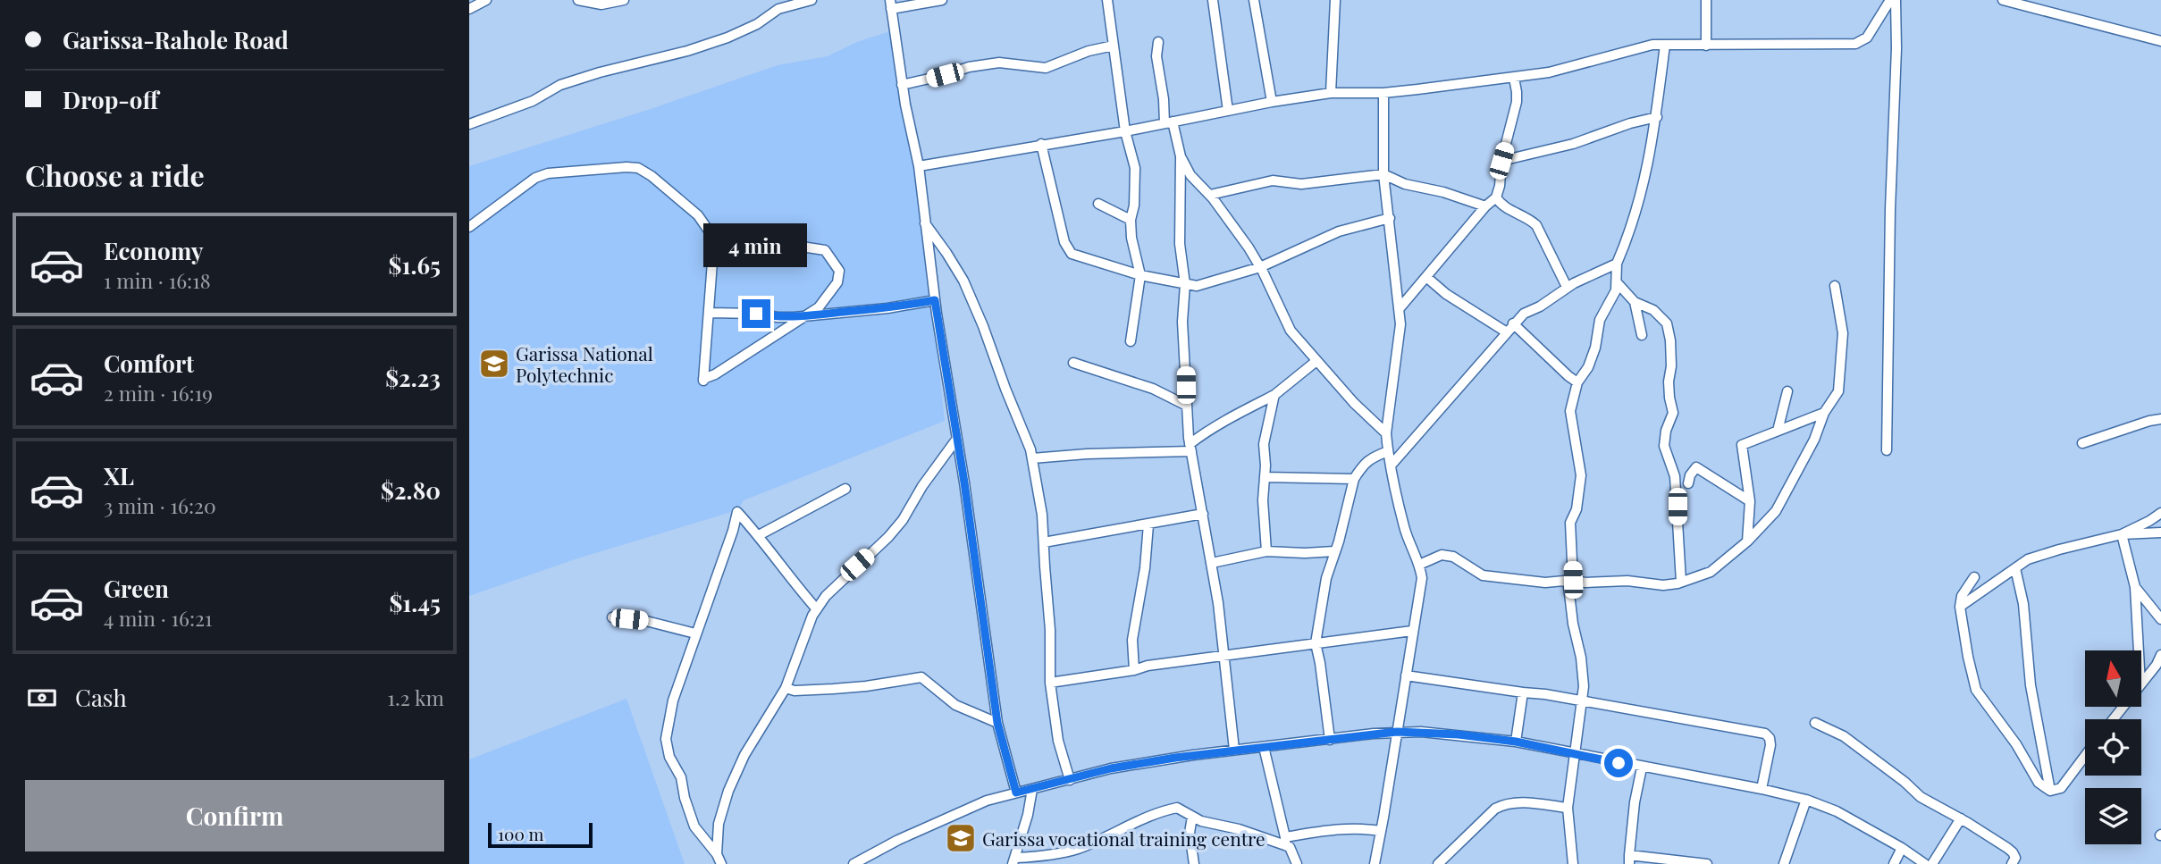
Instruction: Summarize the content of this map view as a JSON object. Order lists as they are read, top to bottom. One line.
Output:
{"places":{"school or university":["Garissa National Polytechnic","Garissa vocational training centre"]},"scale_bar":"100 m","north":"top","page":{"banner":["Garissa-Rahole Road","Drop-off"],"heading":"Choose a ride","list":[{"name":"Economy","note":"1 min · 16:18","value":"$1.65"},{"name":"Comfort","note":"2 min · 16:19","value":"$2.23"},{"name":"XL","note":"3 min · 16:20","value":"$2.80"},{"name":"Green","note":"4 min · 16:21","value":"$1.45"}],"bubble":"4 min","pay":["Cash","1.2 km"],"buttons":"Confirm","scale":"100 m"}}
